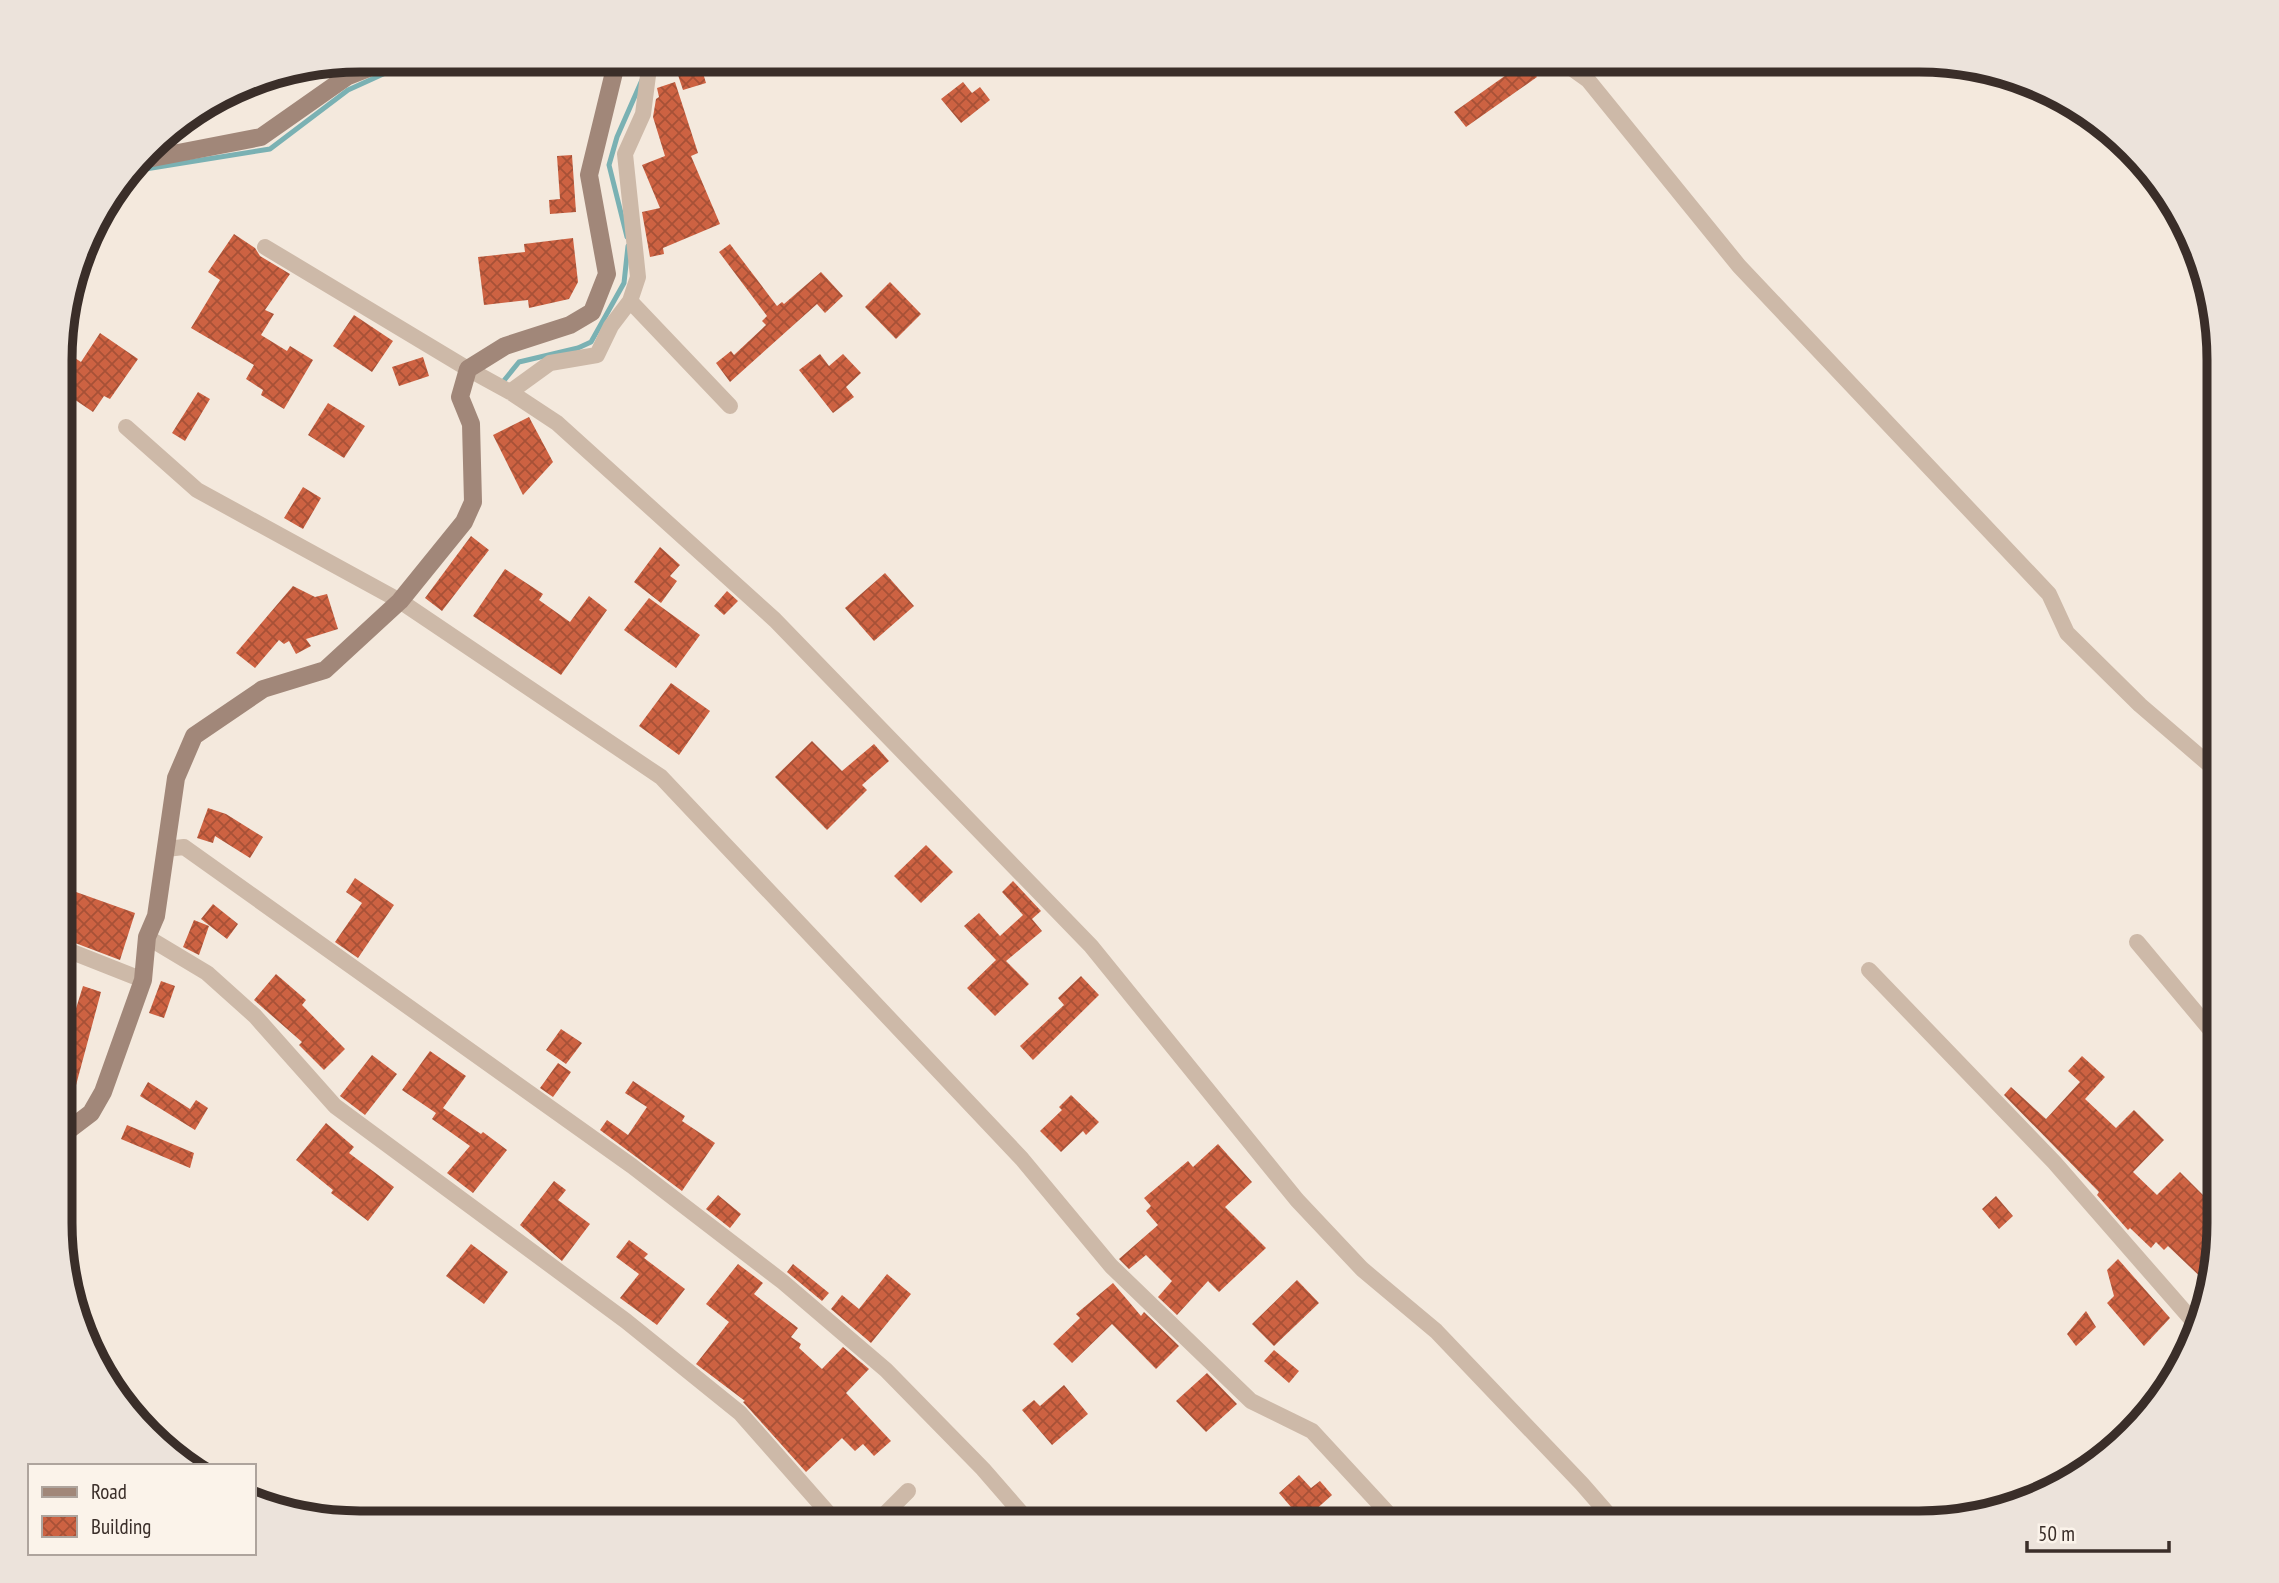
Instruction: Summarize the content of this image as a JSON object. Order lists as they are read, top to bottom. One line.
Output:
{"legend":["Road","Building"],"scale_bar":"50 m"}
